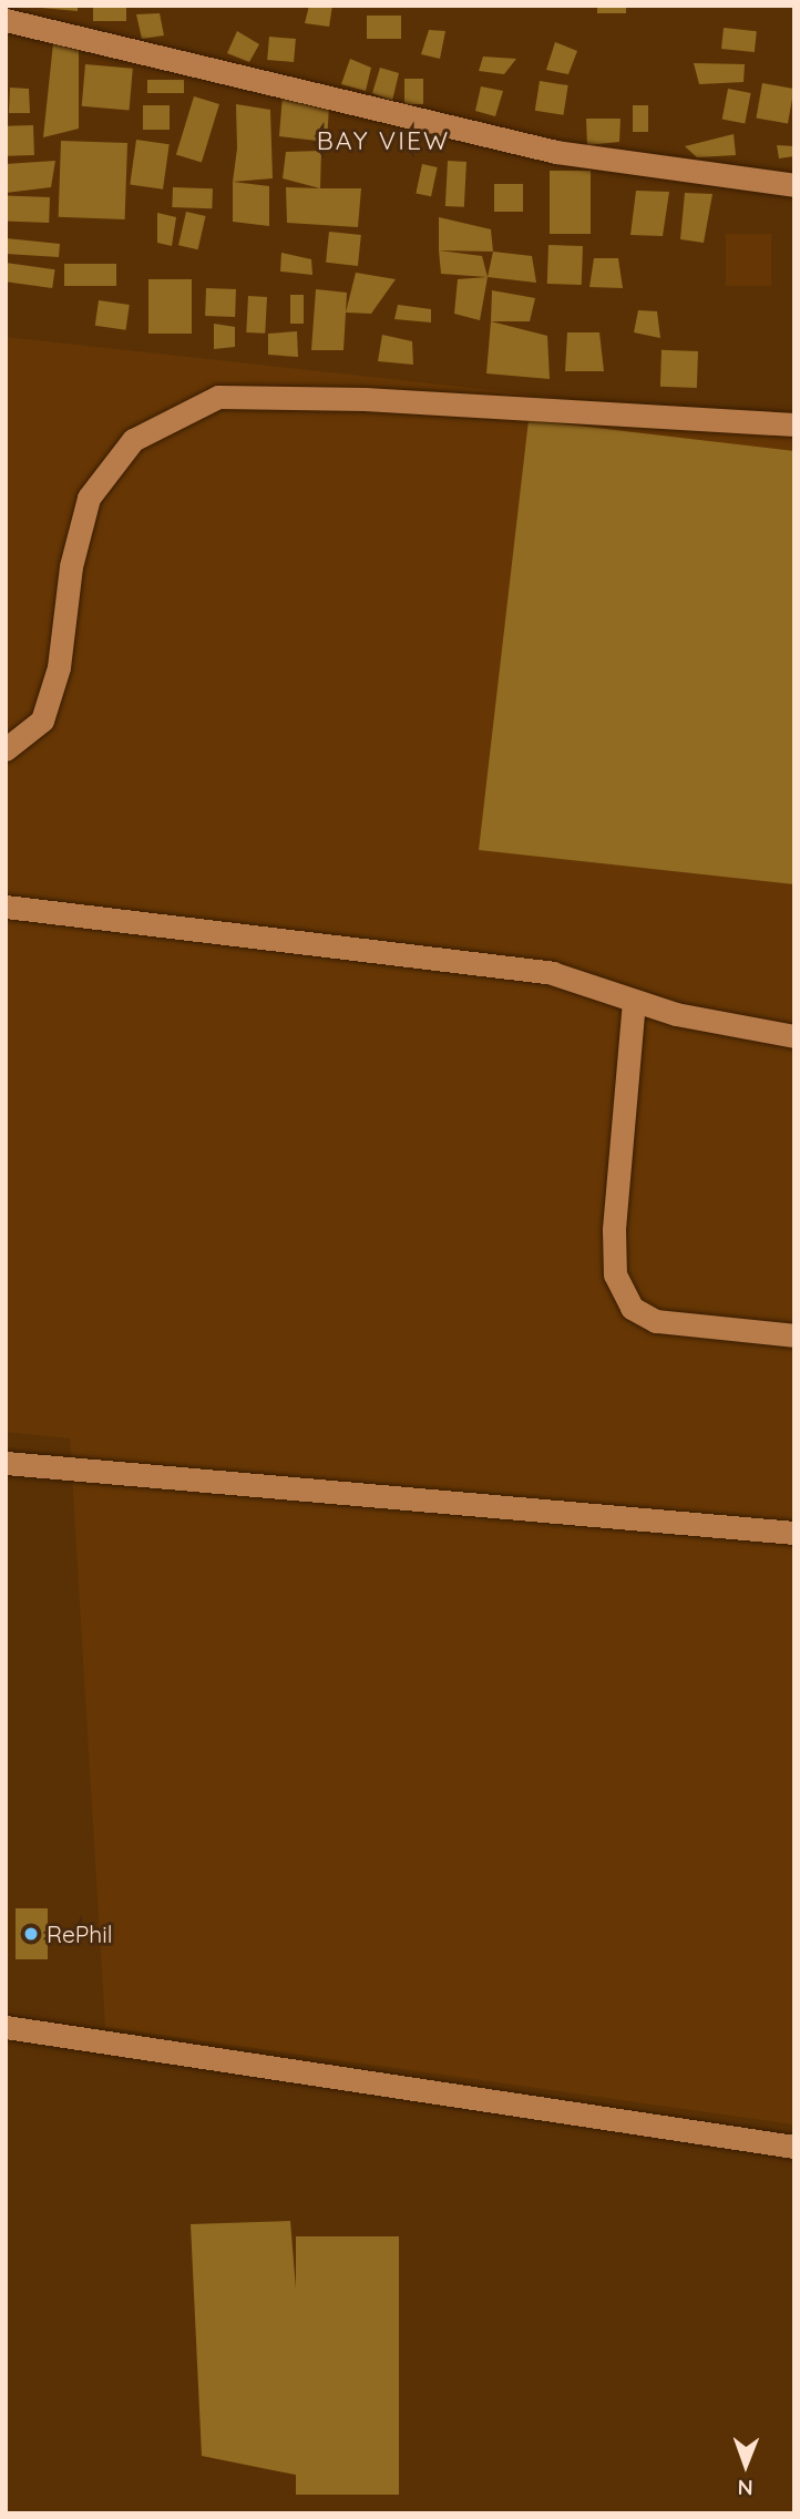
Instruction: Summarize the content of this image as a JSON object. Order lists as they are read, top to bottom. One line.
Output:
{"districts":["BAY VIEW"],"places":["RePhil"],"north":"bottom"}
